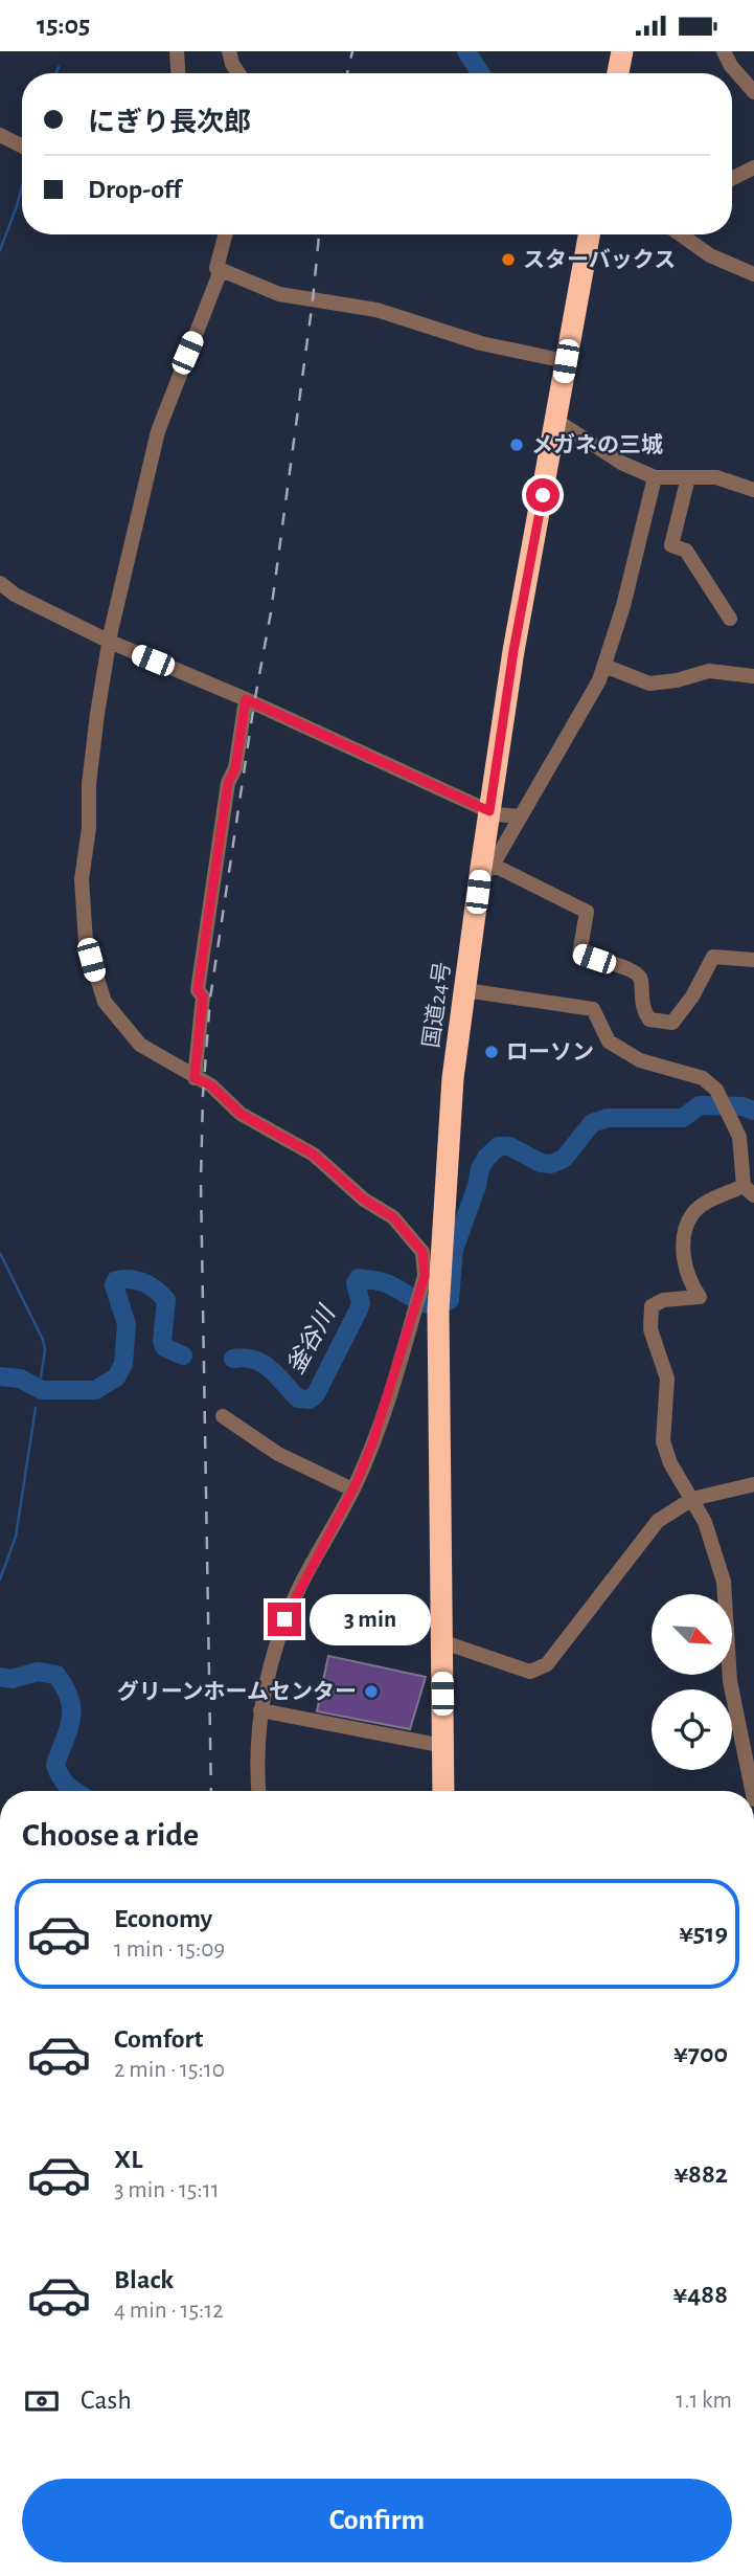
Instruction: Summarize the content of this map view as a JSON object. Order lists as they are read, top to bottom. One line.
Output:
{"streets":{"highway":["国道24号"]},"water":["釜谷川"],"places":["スターバックス","メガネの三城","ローソン","グリーンホームセンター"],"north":"bottom right","page":{"status":"15:05","banner":["にぎり長次郎","Drop-off"],"bubble":"3 min","heading":"Choose a ride","list":[{"name":"Economy","note":"1 min · 15:09","value":"¥519"},{"name":"Comfort","note":"2 min · 15:10","value":"¥700"},{"name":"XL","note":"3 min · 15:11","value":"¥882"},{"name":"Black","note":"4 min · 15:12","value":"¥488"}],"pay":["Cash","1.1 km"],"buttons":"Confirm"}}
